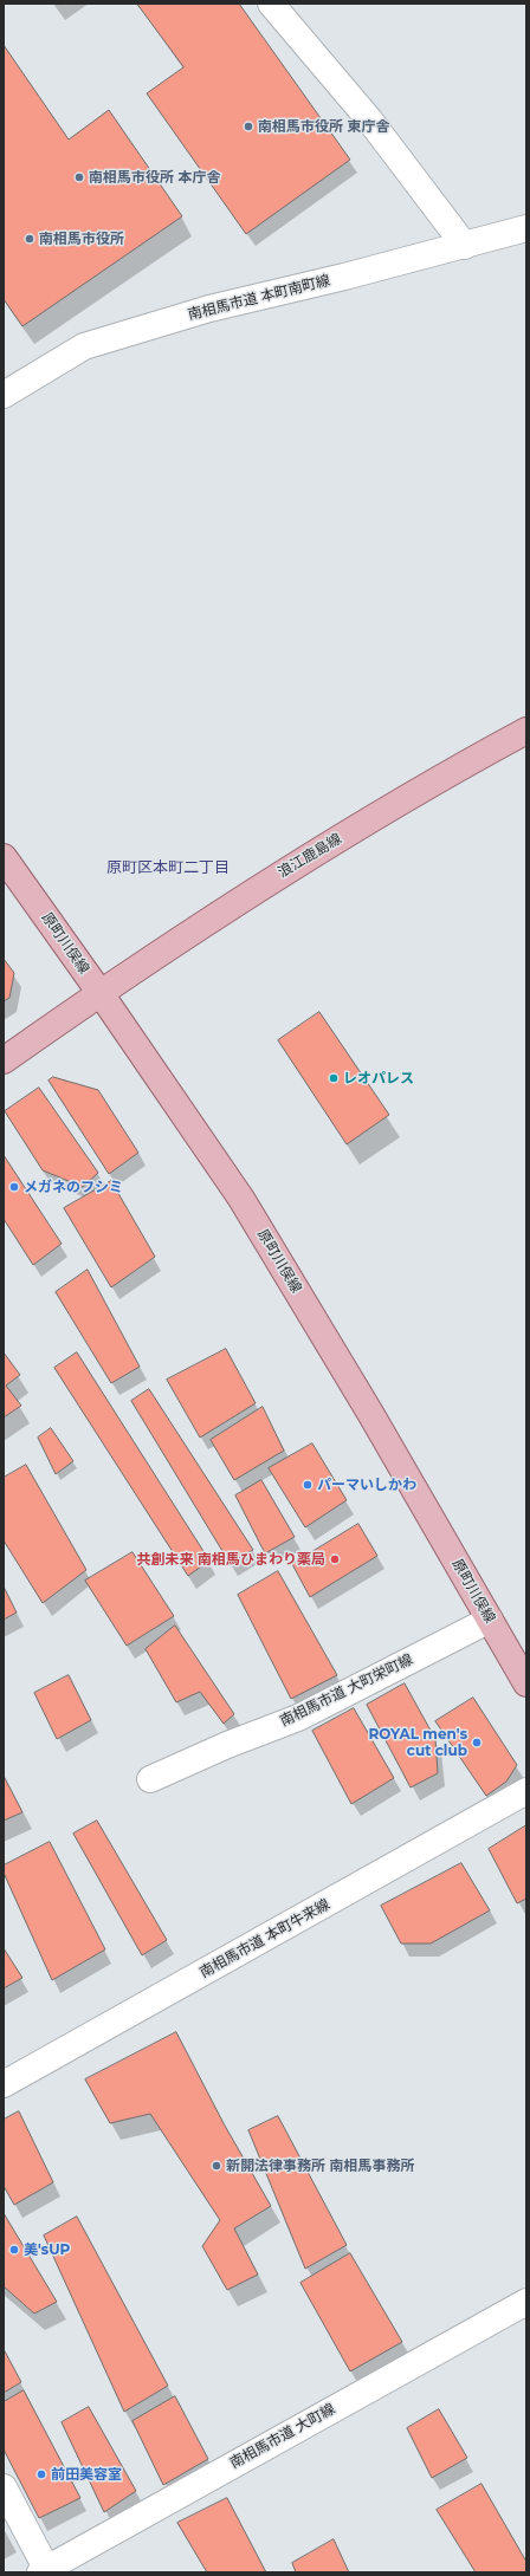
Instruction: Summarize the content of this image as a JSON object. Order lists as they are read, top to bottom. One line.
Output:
{"streets":{"main road":["浪江鹿島線","原町川俣線"],"street":["南相馬市道 本町南町線","南相馬市道 大町栄町線","南相馬市道 本町牛来線","南相馬市道 大町線"]},"crossings":[["浪江鹿島線","原町川俣線"],["原町川俣線","南相馬市道 大町栄町線"]],"districts":["原町区本町二丁目"],"places":["南相馬市役所 東庁舎","南相馬市役所 本庁舎","南相馬市役所","レオパレス","メガネのフシミ","パーマいしかわ","共創未来 南相馬ひまわり薬局","ROYAL men's cut club","新開法律事務所 南相馬事務所","美'sUP","前田美容室"]}
